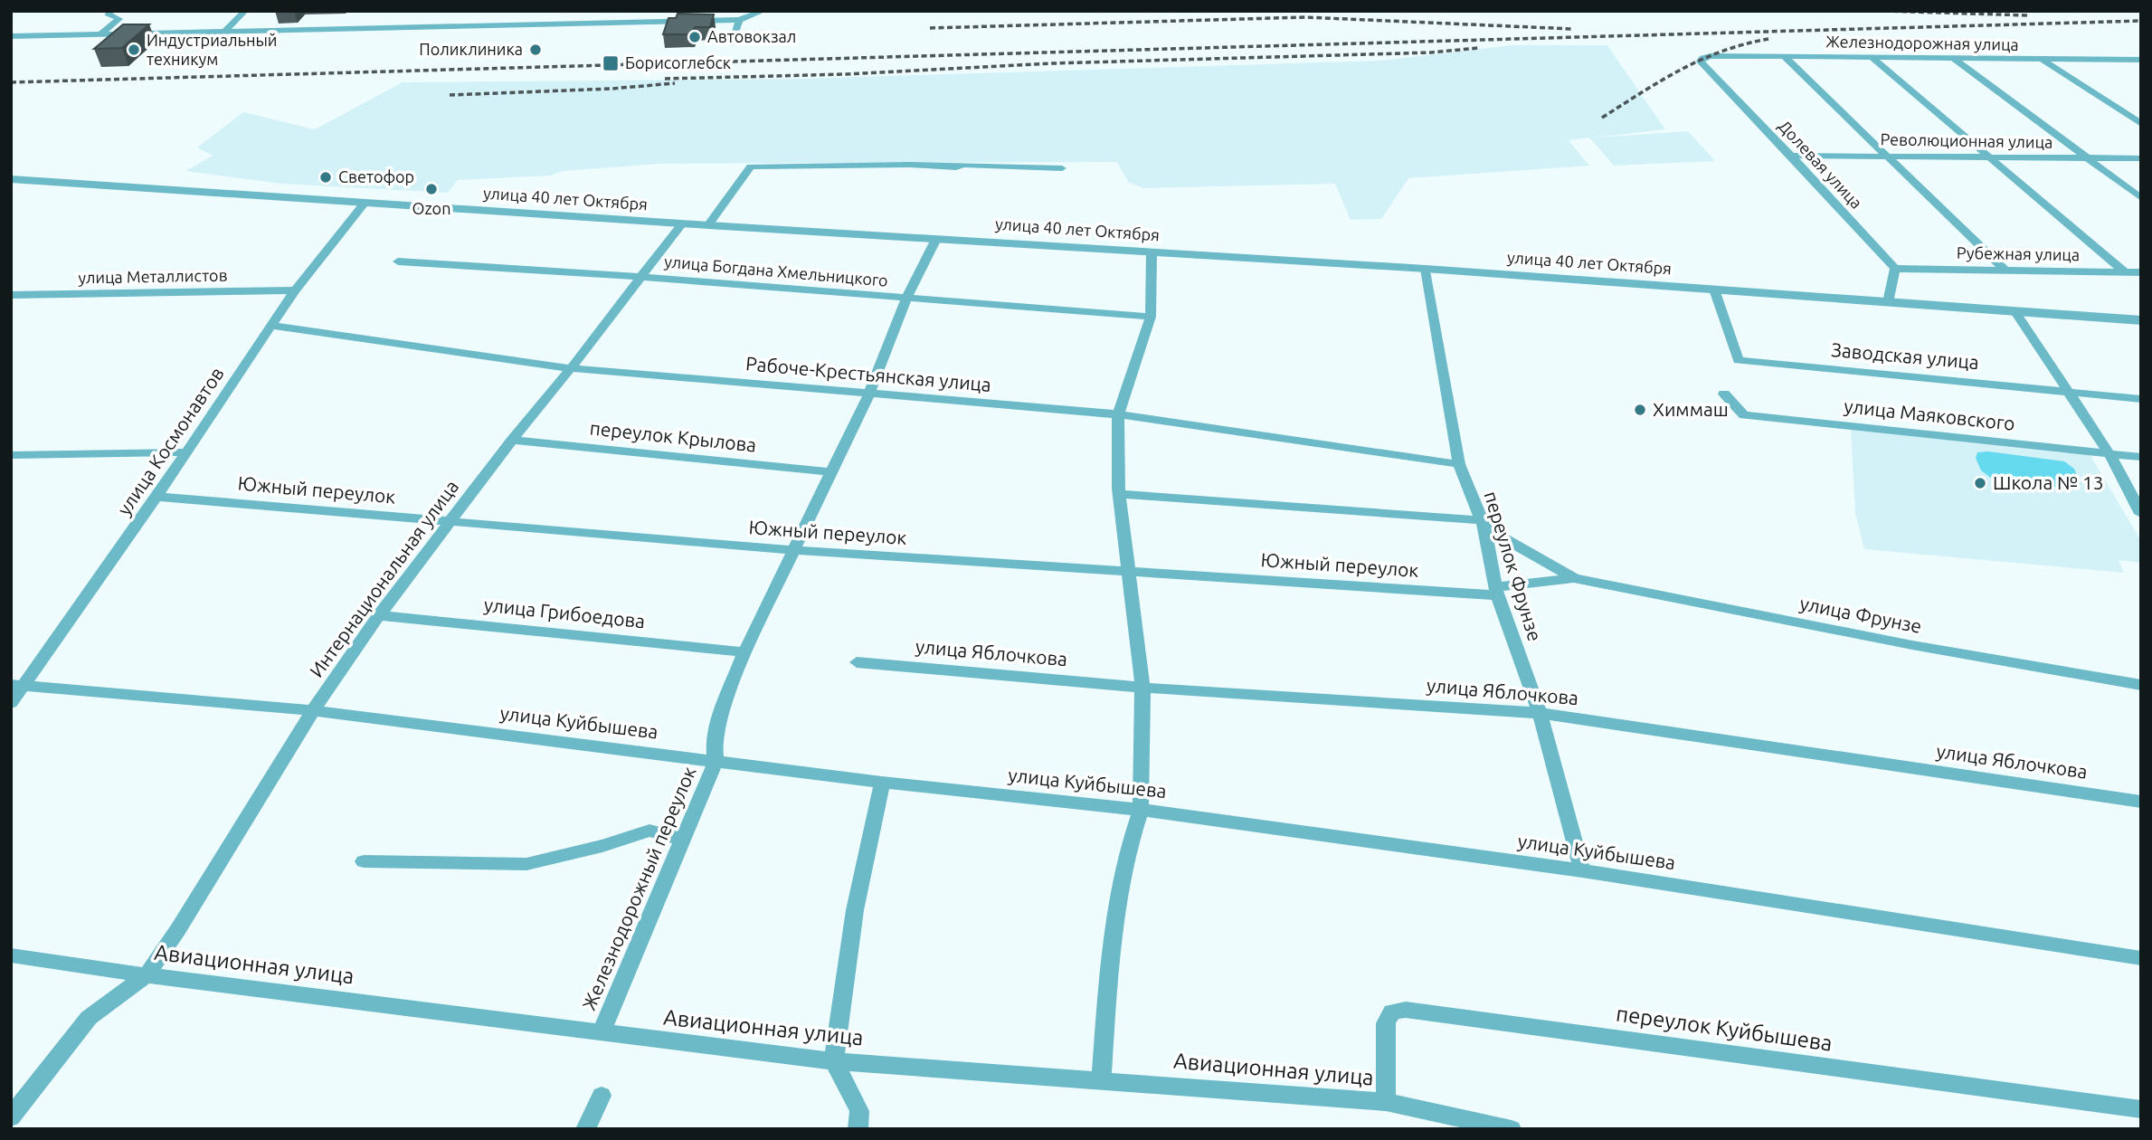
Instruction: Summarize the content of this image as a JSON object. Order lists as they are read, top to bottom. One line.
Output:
{"streets":{"street":["Железнодорожная улица","Революционная улица","Долевая улица","улица 40 лет Октября","Рубежная улица","улица Богдана Хмельницкого","улица Металлистов","Заводская улица","Рабоче-Крестьянская улица","улица Маяковского","переулок Крылова","улица Космонавтов","Южный переулок","переулок Фрунзе","Интернациональная улица","улица Грибоедова","улица Фрунзе","улица Яблочкова","улица Куйбышева","Железнодорожный переулок","Авиационная улица","переулок Куйбышева"]},"crossings":[["Железнодорожная улица","Долевая улица"],["Революционная улица","Долевая улица"],["Долевая улица","Рубежная улица"],["улица 40 лет Октября","Заводская улица"],["улица 40 лет Октября","улица Космонавтов"],["улица 40 лет Октября","переулок Фрунзе"],["улица 40 лет Октября","Интернациональная улица"],["улица 40 лет Октября","Железнодорожный переулок"],["улица Богдана Хмельницкого","Интернациональная улица"],["улица Богдана Хмельницкого","Железнодорожный переулок"],["улица Металлистов","улица Космонавтов"],["Рабоче-Крестьянская улица","улица Космонавтов"],["Рабоче-Крестьянская улица","переулок Фрунзе"],["Рабоче-Крестьянская улица","Интернациональная улица"],["Рабоче-Крестьянская улица","Железнодорожный переулок"],["переулок Крылова","Интернациональная улица"],["переулок Крылова","Железнодорожный переулок"],["улица Космонавтов","Южный переулок"],["улица Космонавтов","улица Куйбышева"],["Южный переулок","переулок Фрунзе"],["Южный переулок","Интернациональная улица"],["Южный переулок","улица Фрунзе"],["Южный переулок","Железнодорожный переулок"],["переулок Фрунзе","улица Фрунзе"],["переулок Фрунзе","улица Яблочкова"],["переулок Фрунзе","улица Куйбышева"],["Интернациональная улица","улица Грибоедова"],["Интернациональная улица","улица Куйбышева"],["Интернациональная улица","Авиационная улица"],["улица Грибоедова","Железнодорожный переулок"],["улица Куйбышева","Железнодорожный переулок"],["Железнодорожный переулок","Авиационная улица"],["Авиационная улица","переулок Куйбышева"]],"places":{"other":["Автовокзал","Индустриальный техникум","Поликлиника","Светофор","Ozon","Химмаш","Школа № 13"],"transit":["Борисоглебск"]}}
